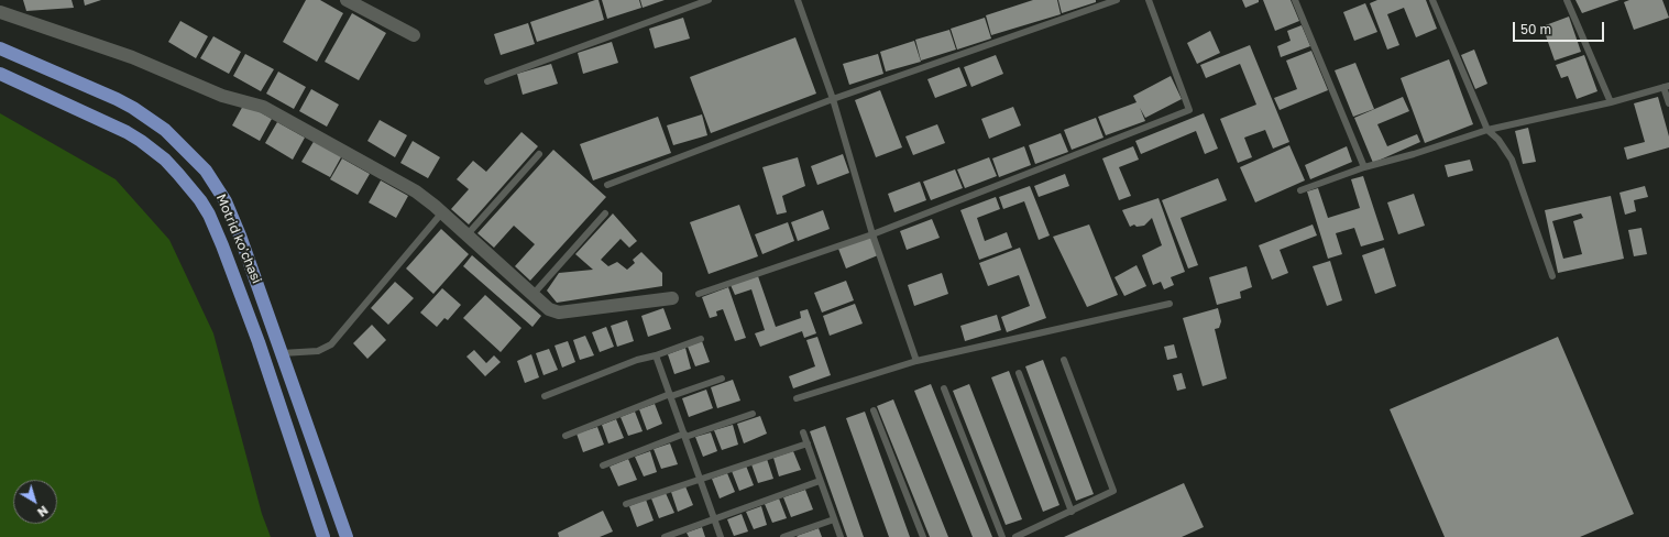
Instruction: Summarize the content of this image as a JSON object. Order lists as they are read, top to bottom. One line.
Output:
{"streets":{"main road":["Motrid ko'chasi"]},"scale_bar":"50 m","north":"bottom right"}
